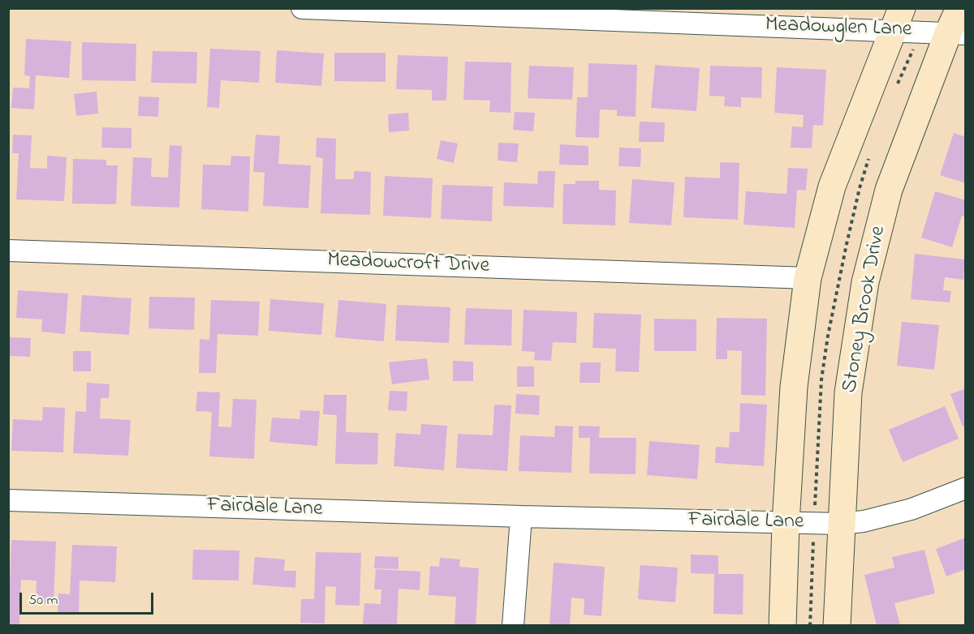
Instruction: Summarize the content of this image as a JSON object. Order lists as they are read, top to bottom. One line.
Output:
{"streets":{"street":["Meadowglen Lane","Meadowcroft Drive","Stoney Brook Drive","Fairdale Lane"]},"crossings":[["Meadowglen Lane","Stoney Brook Drive"],["Stoney Brook Drive","Fairdale Lane"]],"scale_bar":"50 m"}
